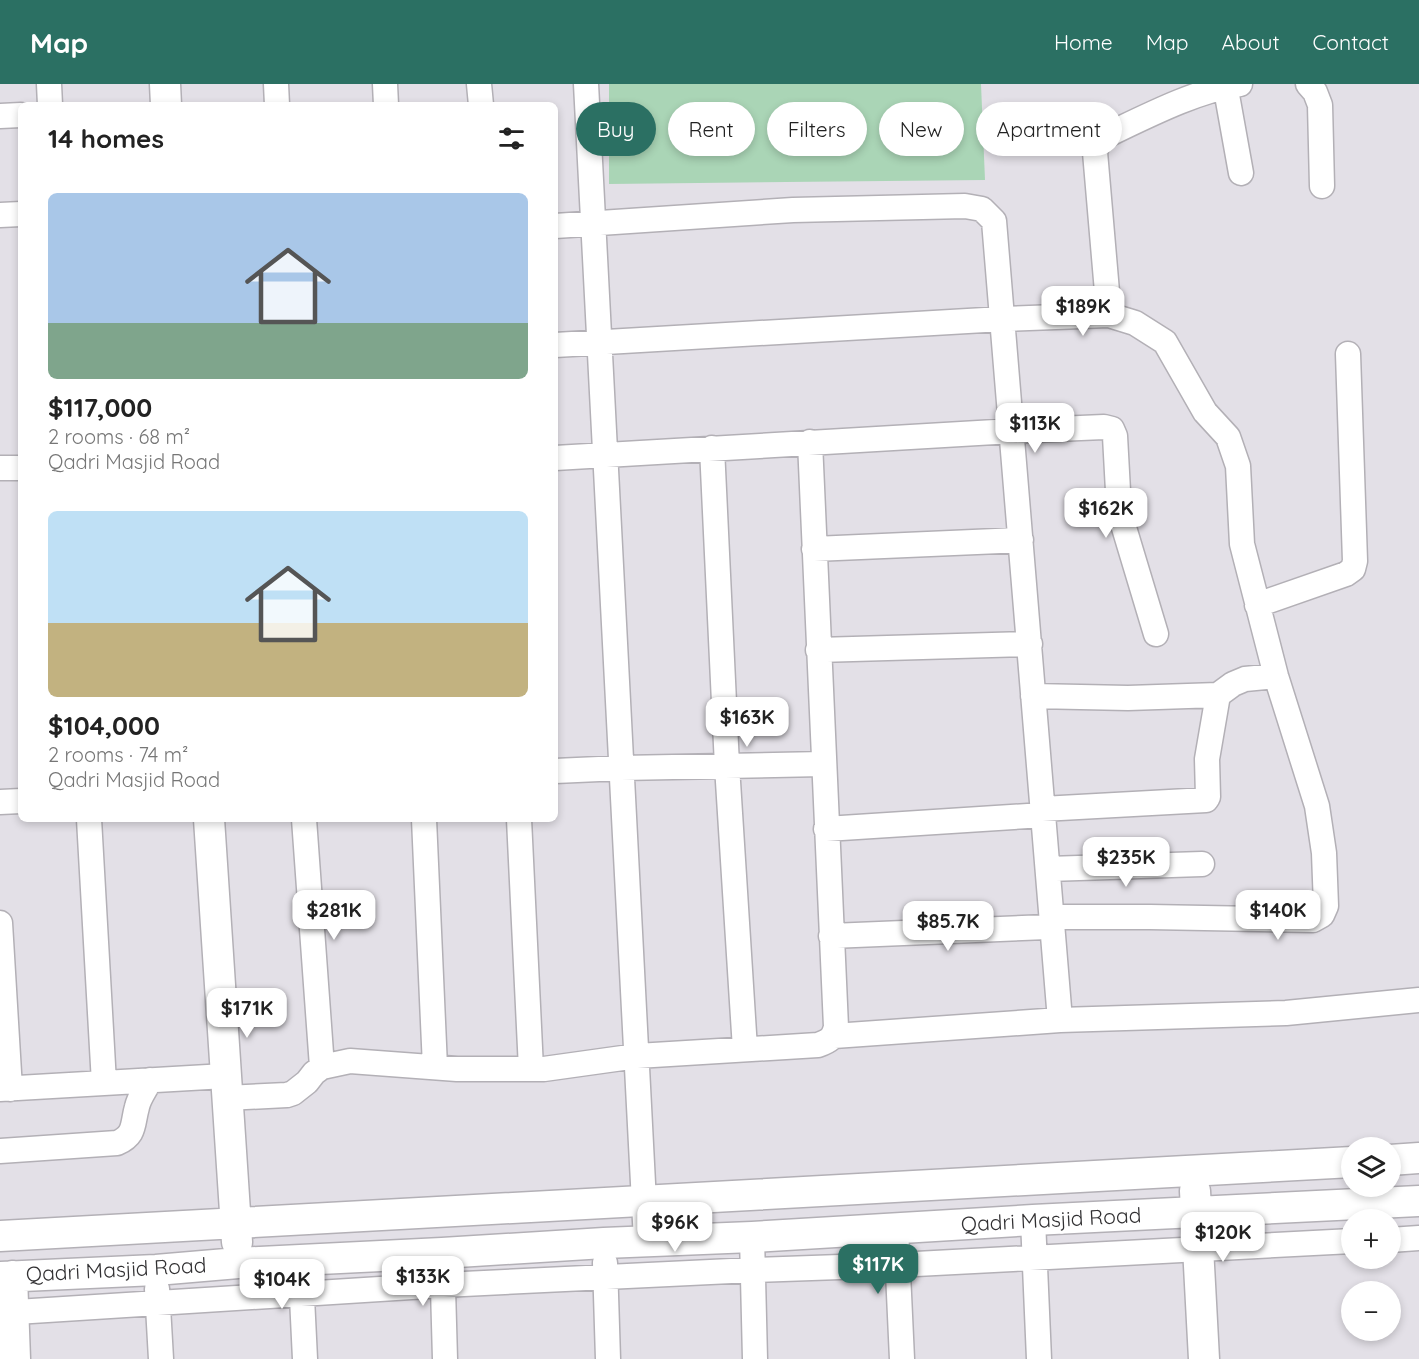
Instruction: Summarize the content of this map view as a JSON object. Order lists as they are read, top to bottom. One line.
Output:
{"streets":{"street":["Qadri Masjid Road"]},"page":{"header":"Map","nav":["Home","Map","About","Contact"],"chip":["Buy","Rent","Filters","New","Apartment"],"heading":"14 homes","list":[{"name":"$117,000","note":"2 rooms · 68 m² · Qadri Masjid Road"},{"name":"$104,000","note":"2 rooms · 74 m² · Qadri Masjid Road"}],"price":["$189K","$113K","$162K","$163K","$235K","$281K","$140K","$85.7K","$171K","$96K","$120K","$117K","$133K","$104K"],"map_buttons":["+","−"]}}
